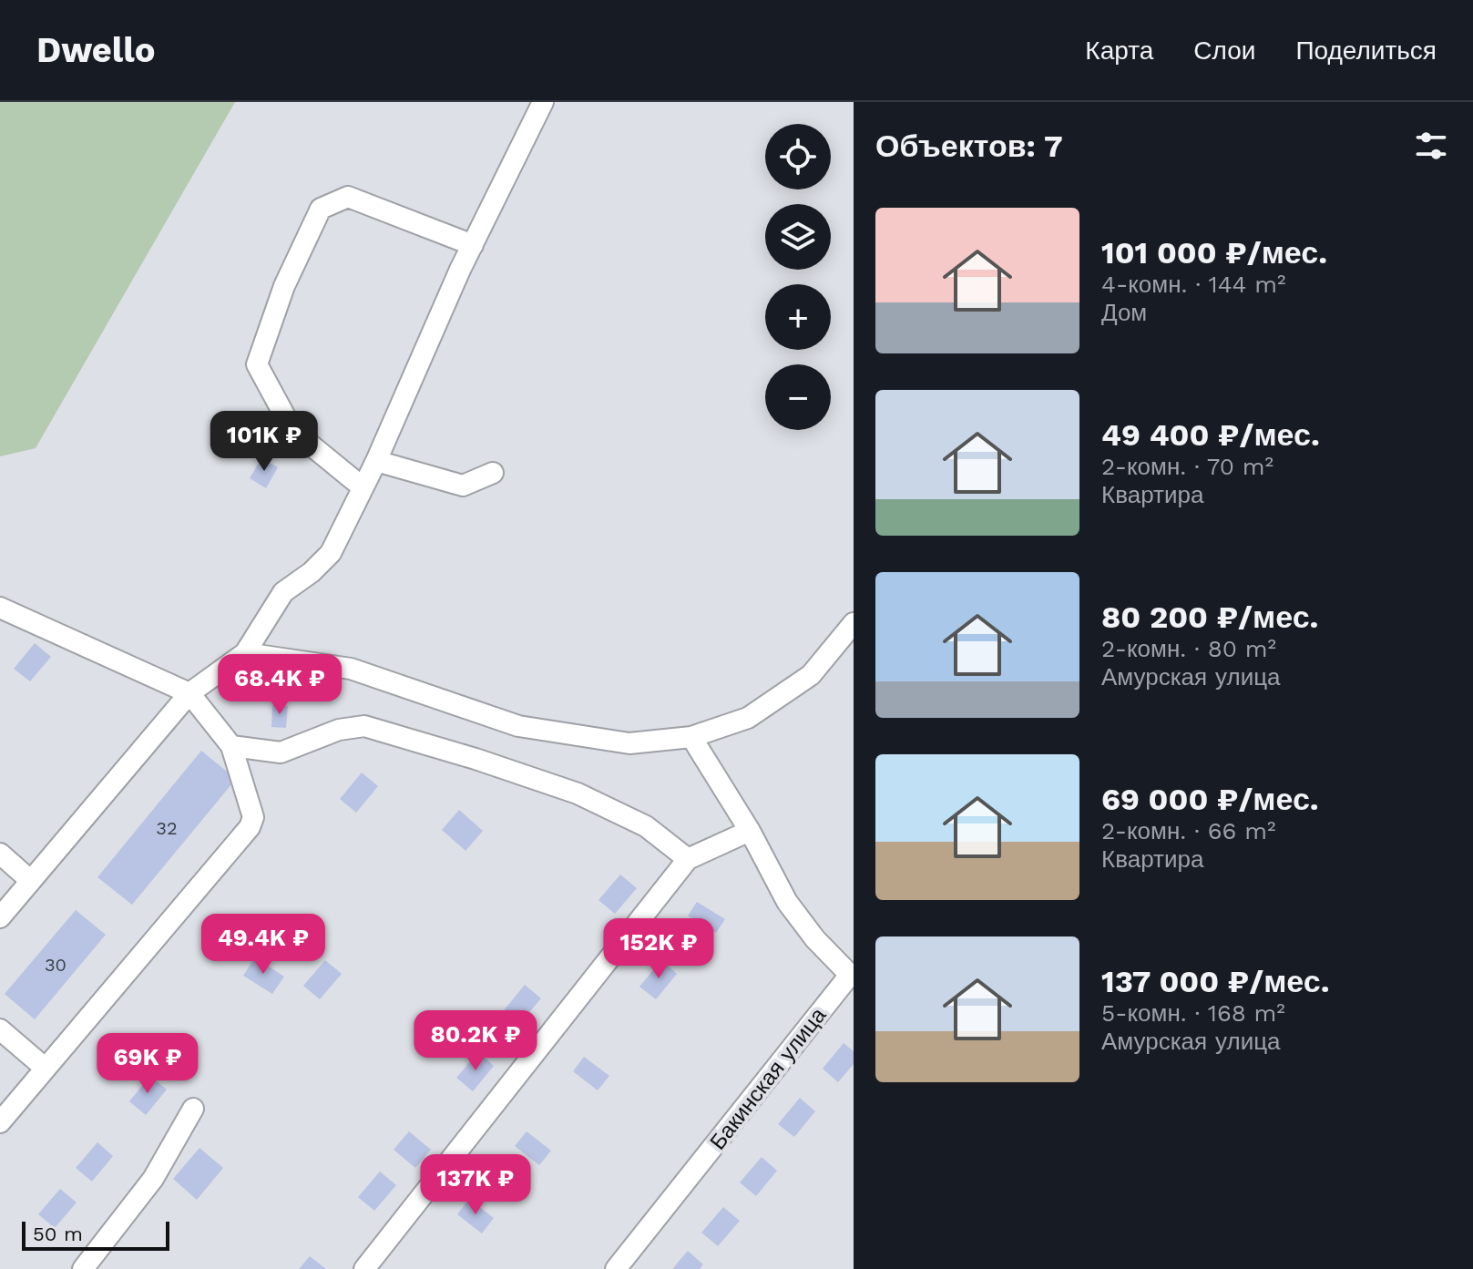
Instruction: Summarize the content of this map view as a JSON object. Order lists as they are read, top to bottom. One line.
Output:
{"streets":{"street":["Бакинская улица"]},"house_numbers":["32","30"],"scale_bar":"50 m","page":{"header":"Dwello","nav":["Карта","Слои","Поделиться"],"heading":"Объектов: 7","map_buttons":["+","−"],"list":[{"name":"101 000 ₽/мес.","note":"4-комн. · 144 m² · Дом"},{"name":"49 400 ₽/мес.","note":"2-комн. · 70 m² · Квартира"},{"name":"80 200 ₽/мес.","note":"2-комн. · 80 m² · Амурская улица"},{"name":"69 000 ₽/мес.","note":"2-комн. · 66 m² · Квартира"},{"name":"137 000 ₽/мес.","note":"5-комн. · 168 m² · Амурская улица"}],"price":["101K ₽","68.4K ₽","49.4K ₽","152K ₽","80.2K ₽","69K ₽","137K ₽"],"scale":"50 m"}}
